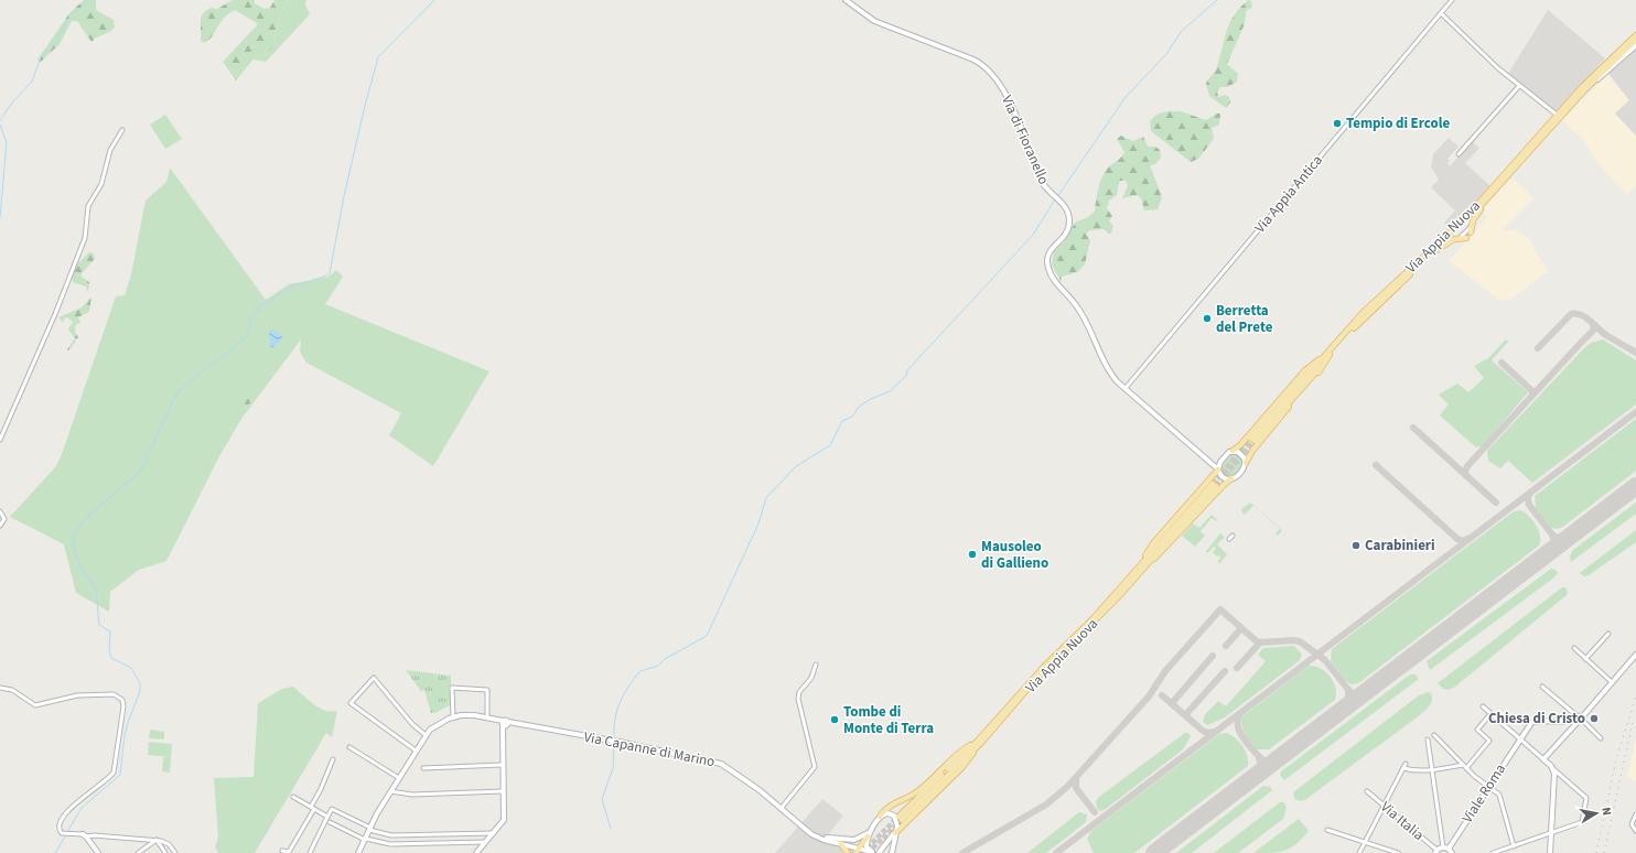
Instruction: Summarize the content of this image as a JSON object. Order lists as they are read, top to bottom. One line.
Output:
{"streets":{"main road":["Via Appia Nuova"],"street":["Via di Fioranello","Via Appia Antica","Via Capanne di Marino","Viale Roma","Via Italia"]},"crossings":[["Via di Fioranello","Via Appia Antica"]],"places":["Tempio di Ercole","Berretta del Prete","Carabinieri","Mausoleo di Gallieno","Chiesa di Cristo","Tombe di Monte di Terra"],"north":"right"}
